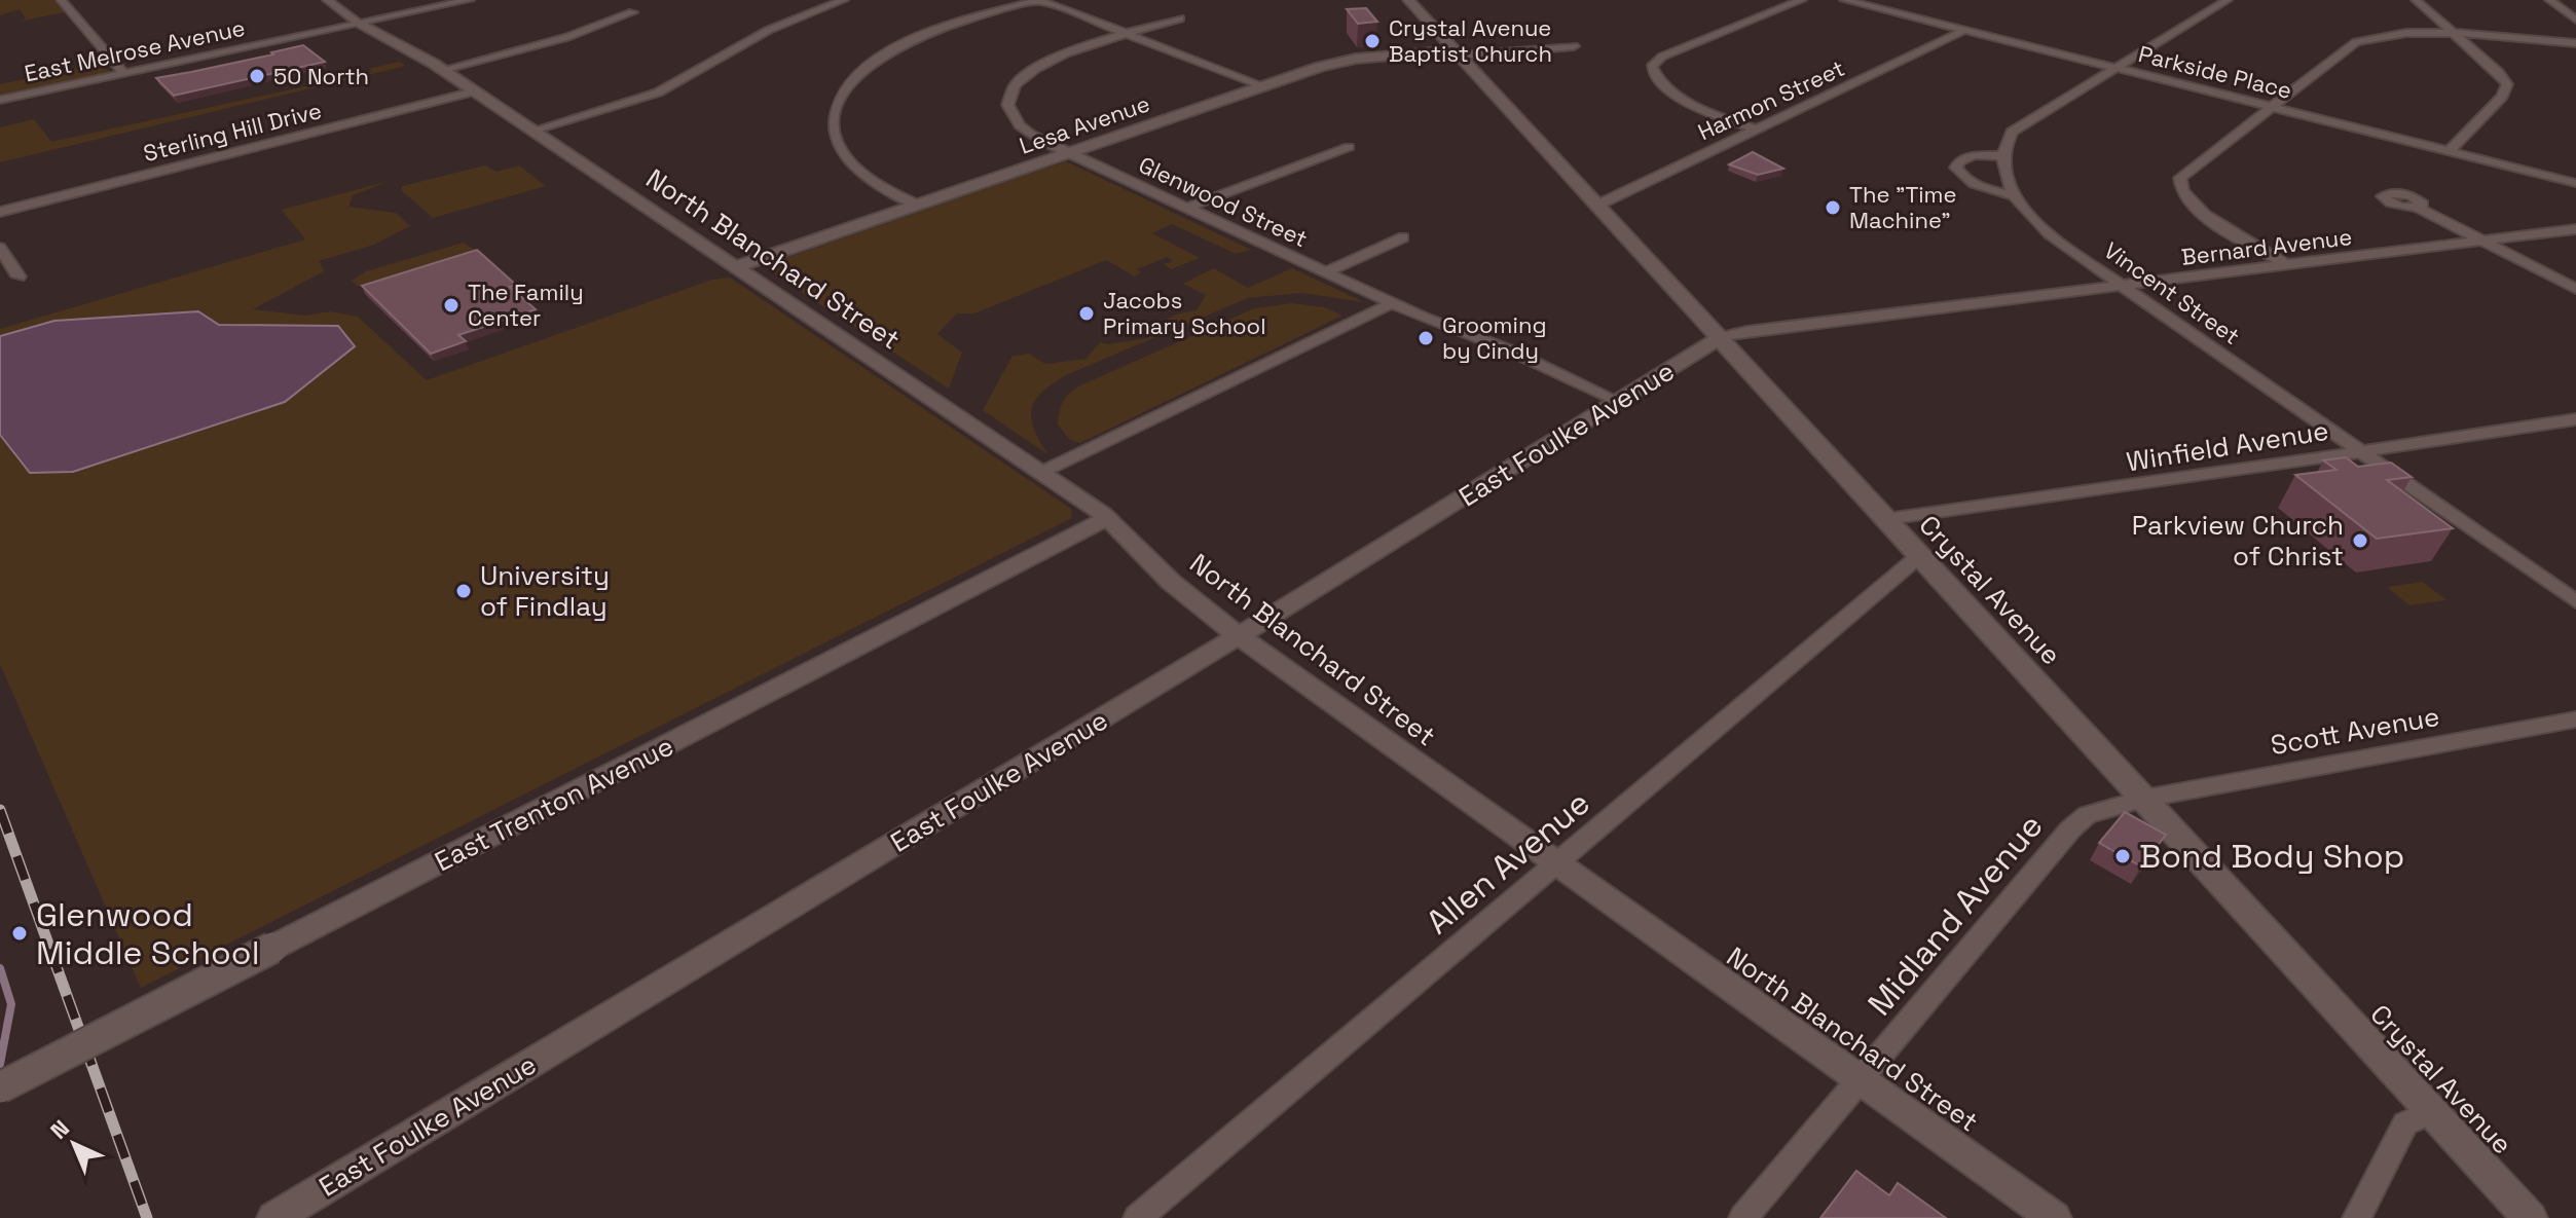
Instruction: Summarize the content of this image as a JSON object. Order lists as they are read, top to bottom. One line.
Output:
{"streets":{"street":["East Melrose Avenue","Parkside Place","Harmon Street","Lesa Avenue","Sterling Hill Drive","Glenwood Street","Bernard Avenue","North Blanchard Street","Vincent Street","East Foulke Avenue","Winfield Avenue","Crystal Avenue","Scott Avenue","East Trenton Avenue","Allen Avenue","Midland Avenue"]},"crossings":[["East Melrose Avenue","North Blanchard Street"],["Parkside Place","Harmon Street"],["Harmon Street","Crystal Avenue"],["Lesa Avenue","Glenwood Street"],["Lesa Avenue","North Blanchard Street"],["Lesa Avenue","Crystal Avenue"],["Sterling Hill Drive","North Blanchard Street"],["Glenwood Street","East Foulke Avenue"],["Bernard Avenue","Vincent Street"],["Bernard Avenue","East Foulke Avenue"],["Bernard Avenue","Crystal Avenue"],["North Blanchard Street","East Foulke Avenue"],["North Blanchard Street","East Trenton Avenue"],["North Blanchard Street","Allen Avenue"],["North Blanchard Street","Midland Avenue"],["Vincent Street","Winfield Avenue"],["East Foulke Avenue","Crystal Avenue"],["Winfield Avenue","Crystal Avenue"],["Crystal Avenue","Scott Avenue"],["Crystal Avenue","Allen Avenue"],["Crystal Avenue","Midland Avenue"],["Scott Avenue","Midland Avenue"]],"places":["Crystal Avenue Baptist Church","50 North","The \"Time Machine\"","The Family Center","Jacobs Primary School","Grooming by Cindy","Parkview Church of Christ","University of Findlay","Bond Body Shop","Glenwood Middle School"],"north":"top left"}
